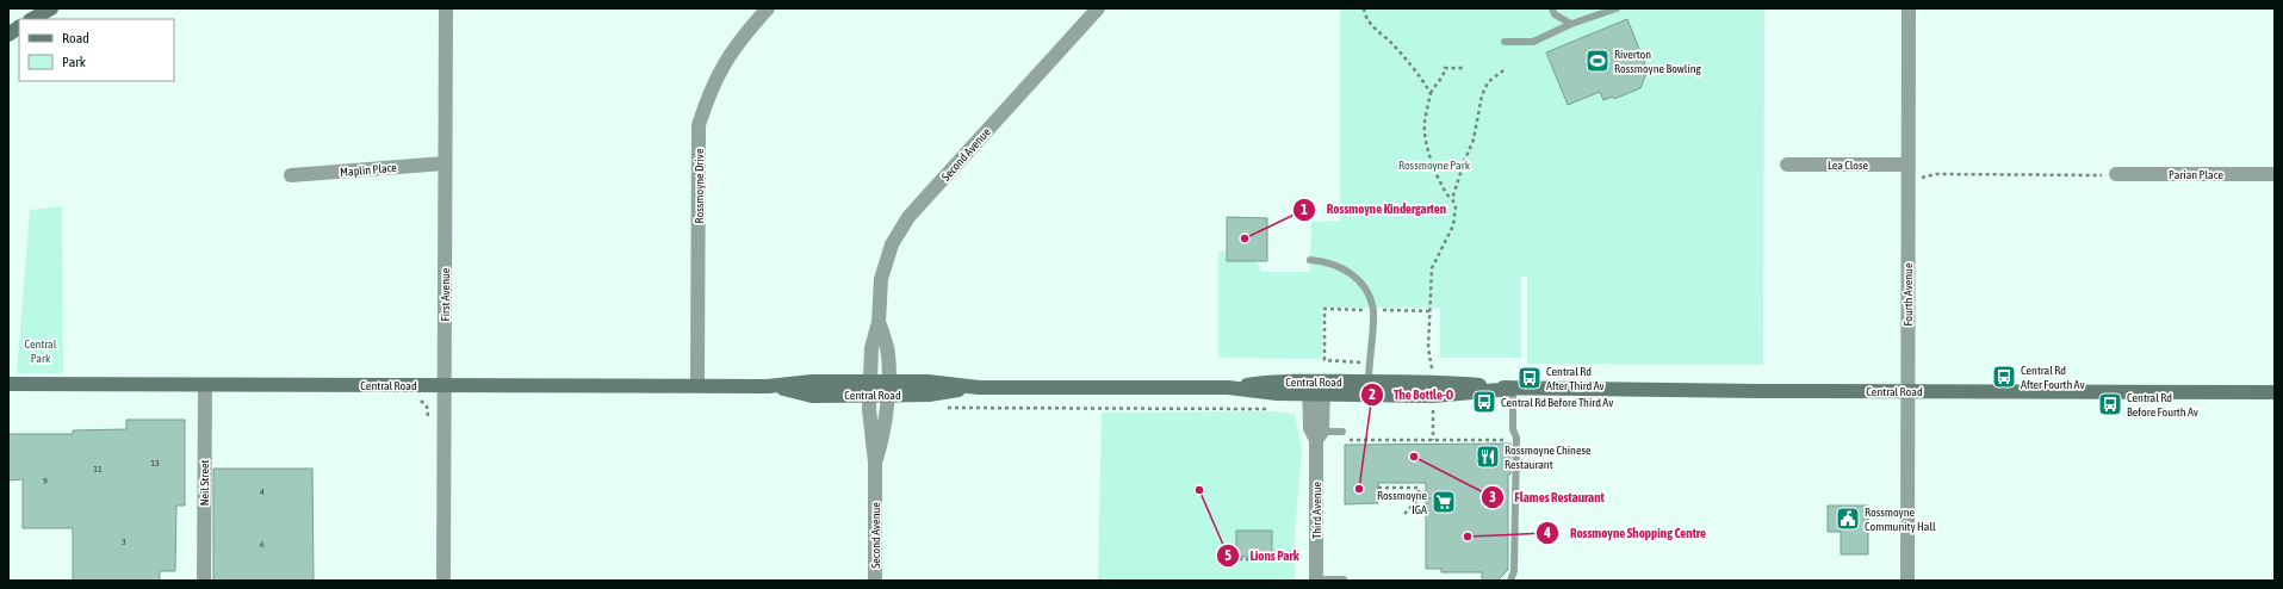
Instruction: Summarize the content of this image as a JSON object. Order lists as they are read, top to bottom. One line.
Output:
{"streets":{"street":["Second Avenue","Lea Close","Maplin Place","Parian Place","Rossmoyne Drive","First Avenue","Fourth Avenue","Central Road","Neil Street","Third Avenue"]},"crossings":[["Second Avenue","Central Road"],["Lea Close","Fourth Avenue"],["Maplin Place","First Avenue"],["Rossmoyne Drive","Central Road"],["First Avenue","Central Road"],["Fourth Avenue","Central Road"],["Central Road","Neil Street"],["Central Road","Third Avenue"]],"parks":["Rossmoyne Park","Central Park"],"places":{"sports":["Riverton Rossmoyne Bowling"],"other":["Rossmoyne Kindergarten","Flames Restaurant","The Bottle-O","Lions Park","Rossmoyne Shopping Centre"],"bus stop":["Central Rd After Fourth Av","Central Rd After Third Av","Central Rd Before Third Av","Central Rd Before Fourth Av"],"restaurant":["Rossmoyne Chinese Restaurant"],"supermarket":["Rossmoyne IGA"],"public building":["Rossmoyne Community Hall"]},"house_numbers":["13","11","9","4","3","6"],"legend":["Road","Park"]}
